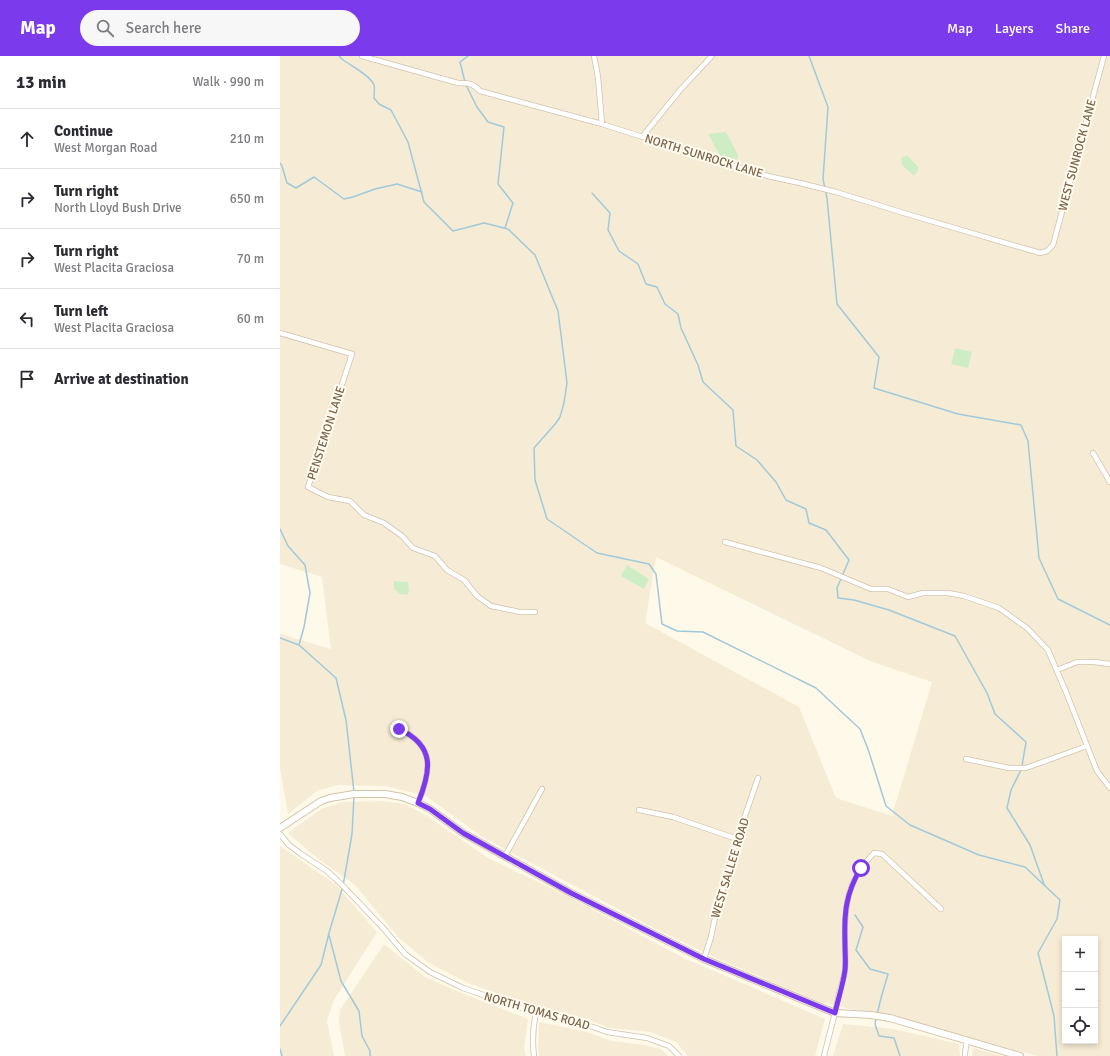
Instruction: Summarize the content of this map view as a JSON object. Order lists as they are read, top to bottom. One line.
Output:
{"streets":{"street":["WEST SUNROCK LANE","NORTH SUNROCK LANE","PENSTEMON LANE","WEST SALLEE ROAD","NORTH TOMAS ROAD"]},"crossings":[["WEST SUNROCK LANE","NORTH SUNROCK LANE"]],"page":{"header":"Map","search":"Search here","nav":["Map","Layers","Share"],"heading":["13 min","Walk · 990 m"],"list":[["Continue","West Morgan Road","210 m"],["Turn right","North Lloyd Bush Drive","650 m"],["Turn right","West Placita Graciosa","70 m"],["Turn left","West Placita Graciosa","60 m"],"Arrive at destination"],"map_buttons":["+","−"]}}
